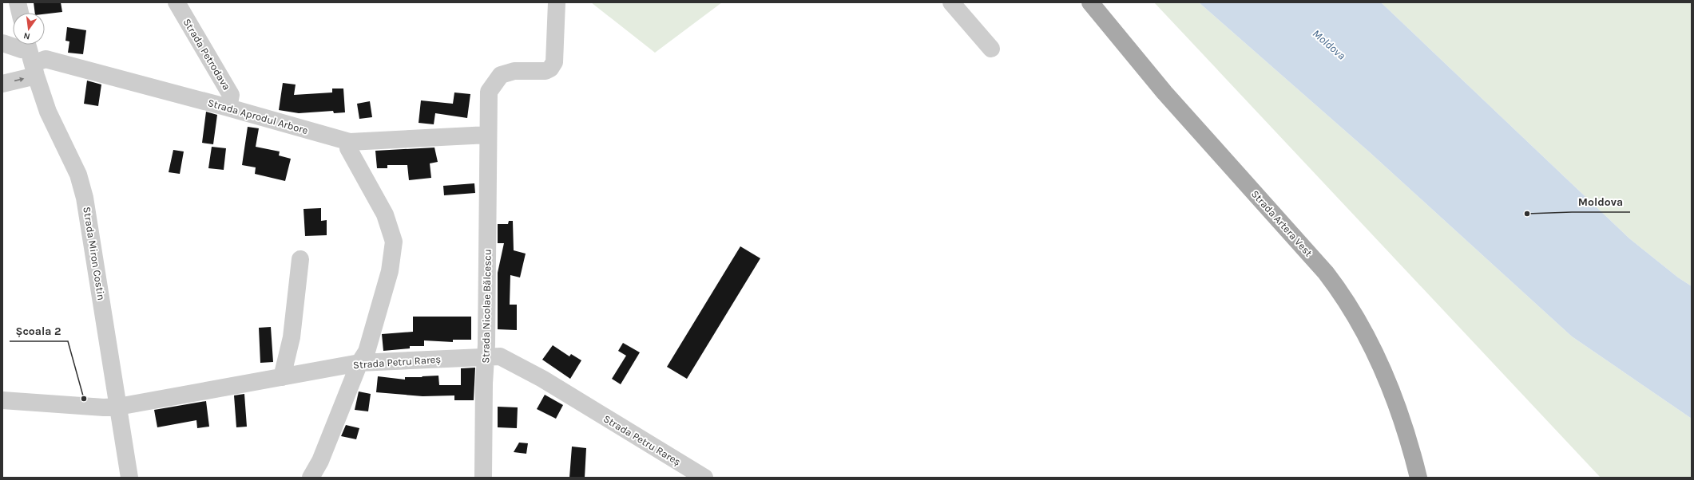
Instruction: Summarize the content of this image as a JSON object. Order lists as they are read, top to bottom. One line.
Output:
{"streets":{"main road":["Strada Artera Vest"],"street":["Strada Petrodava","Strada Aprodul Arbore","Strada Miron Costin","Strada Nicolae Bălcescu","Strada Petru Rareș"]},"crossings":[["Strada Petrodava","Strada Aprodul Arbore"],["Strada Aprodul Arbore","Strada Miron Costin"],["Strada Aprodul Arbore","Strada Nicolae Bălcescu"],["Strada Miron Costin","Strada Petru Rareș"],["Strada Nicolae Bălcescu","Strada Petru Rareș"]],"water":["Moldova"],"places":["Moldova","Școala 2"],"north":"bottom"}
